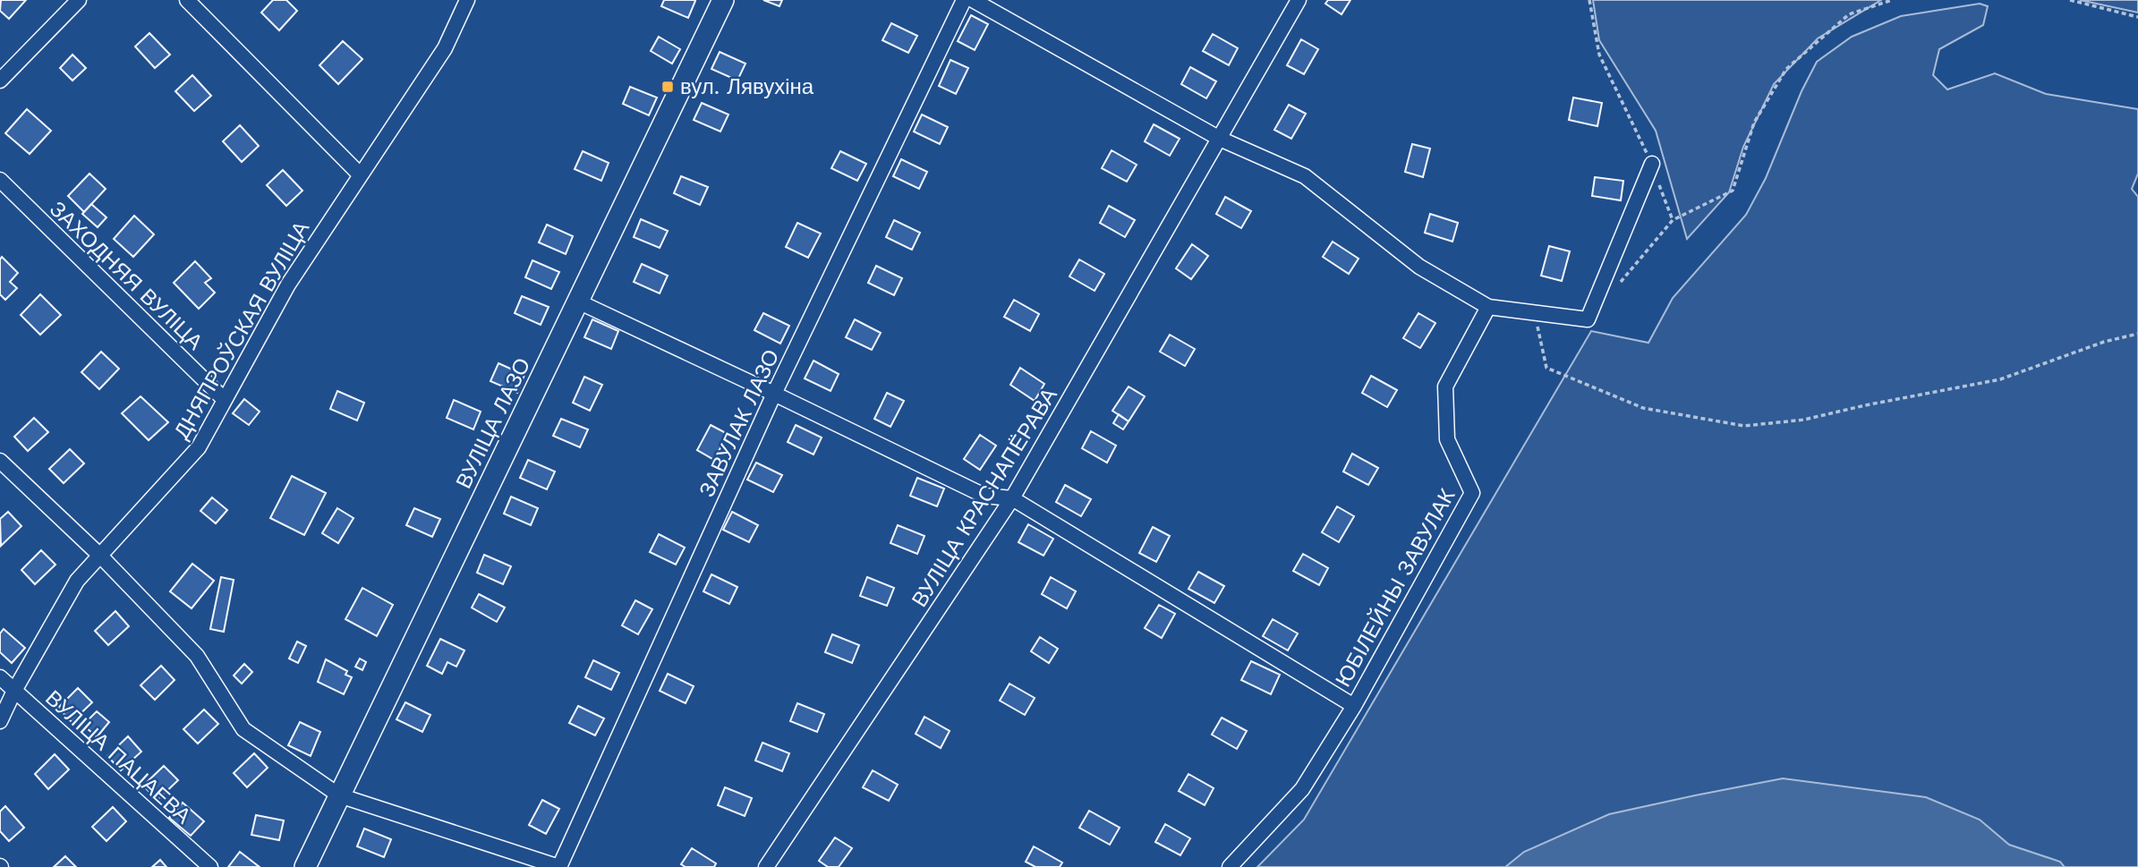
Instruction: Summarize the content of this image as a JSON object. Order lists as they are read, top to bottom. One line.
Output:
{"streets":{"main road":["ВУЛІЦА ЛАЗО"],"street":["ЗАХОДНЯЯ ВУЛІЦА","ДНЯПРОЎСКАЯ ВУЛІЦА","ЗАВУЛАК ЛАЗО","ВУЛІЦА КРАСНАПЁРАВА","ЮБІЛЕЙНЫ ЗАВУЛАК","ВУЛІЦА ПАЦАЕВА"]},"crossings":[["ЗАХОДНЯЯ ВУЛІЦА","ДНЯПРОЎСКАЯ ВУЛІЦА"],["ДНЯПРОЎСКАЯ ВУЛІЦА","ВУЛІЦА ПАЦАЕВА"]],"places":{"transit":["вул. Лявухіна"]}}
